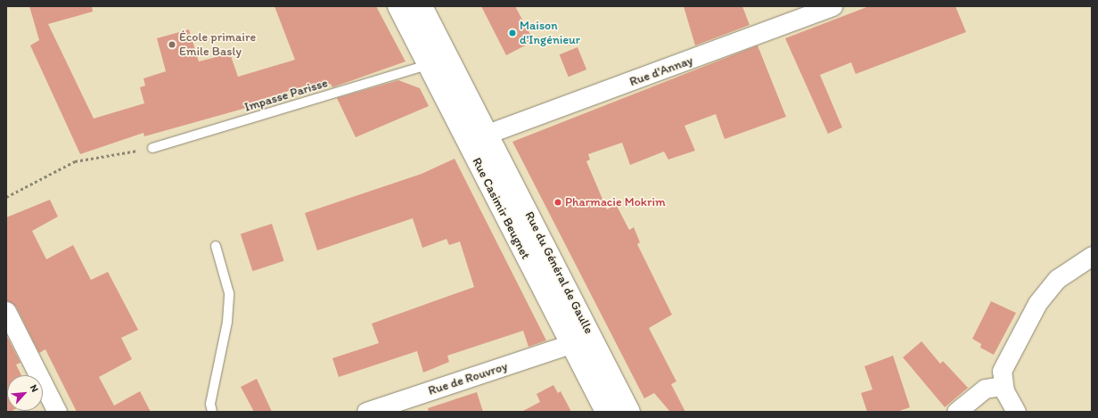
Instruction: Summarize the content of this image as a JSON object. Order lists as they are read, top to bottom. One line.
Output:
{"streets":{"main road":["Rue Casimir Beugnet","Rue du Général de Gaulle"],"street":["Rue d'Annay","Rue de Rouvroy"],"lane":["Impasse Parisse"]},"crossings":[["Rue d'Annay","Rue du Général de Gaulle"],["Impasse Parisse","Rue Casimir Beugnet"],["Rue Casimir Beugnet","Rue de Rouvroy"]],"places":["Maison d'Ingénieur","École primaire Emile Basly","Pharmacie Mokrim"],"north":"top right"}
